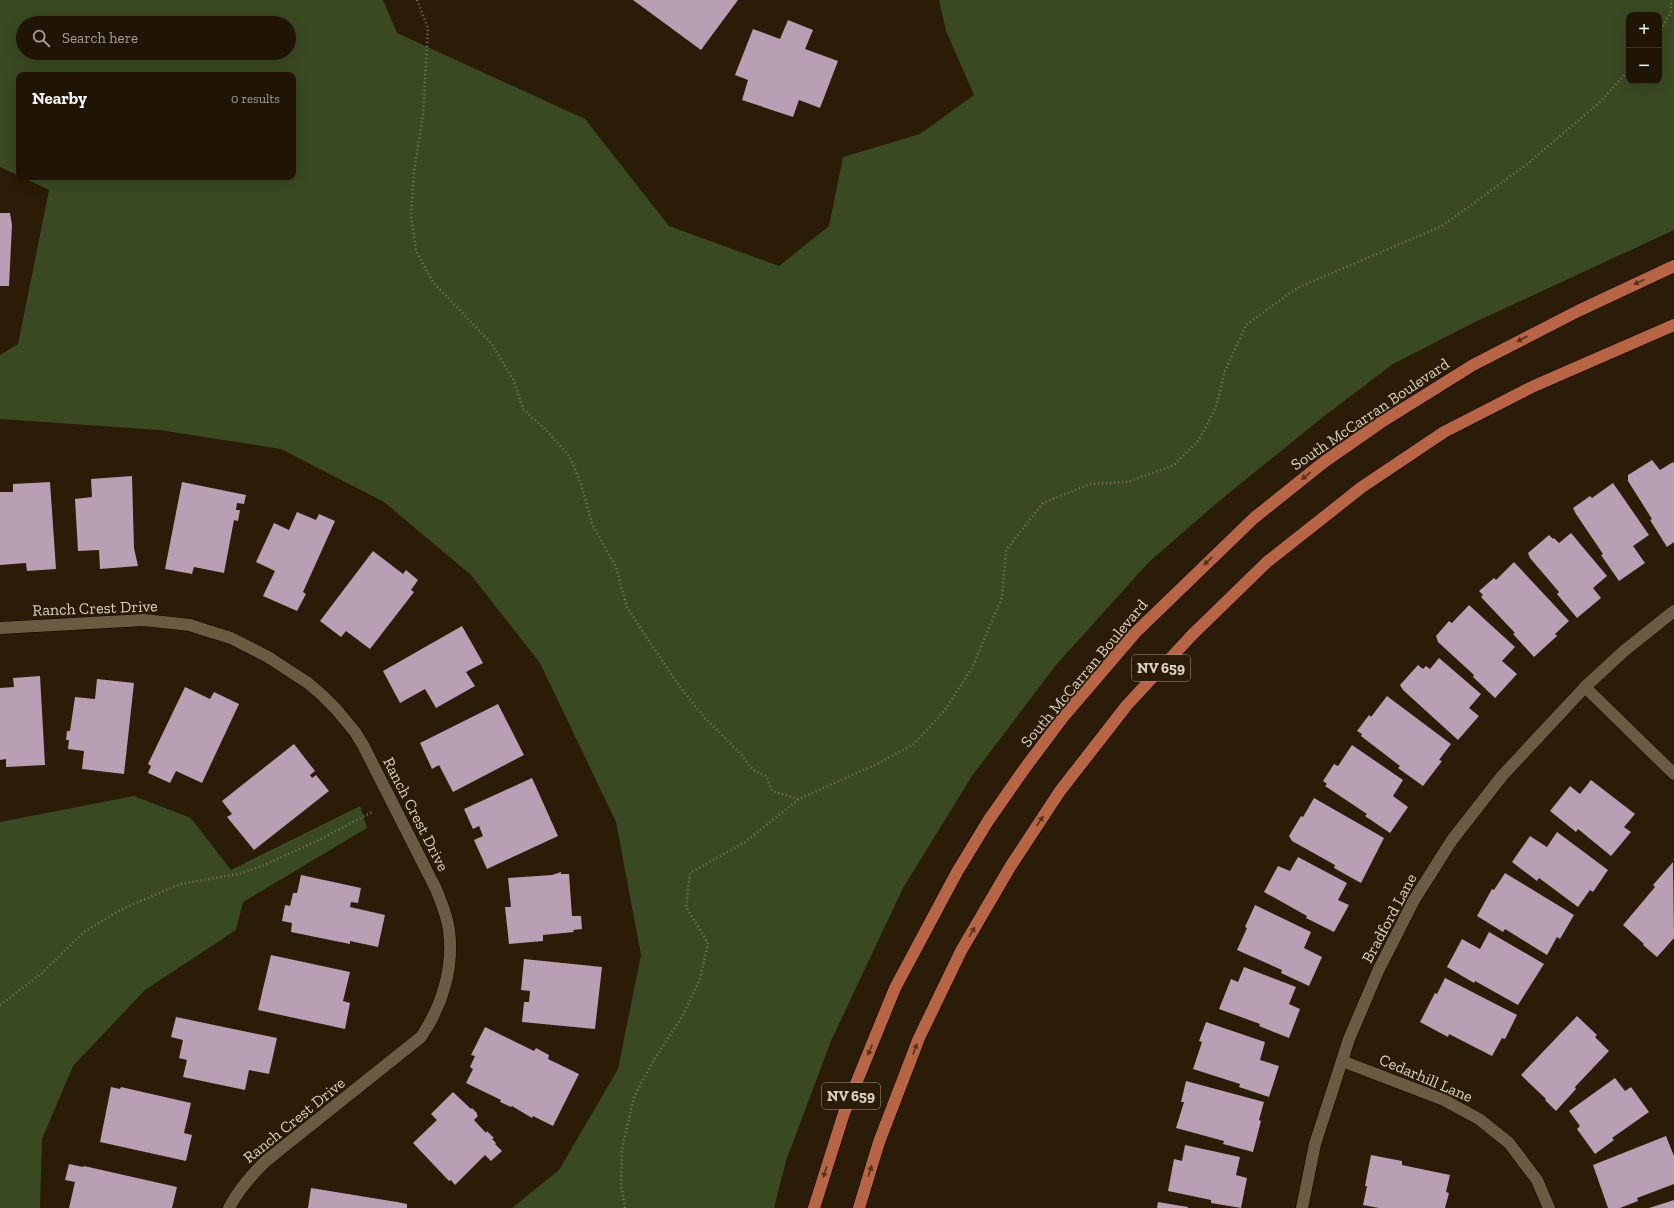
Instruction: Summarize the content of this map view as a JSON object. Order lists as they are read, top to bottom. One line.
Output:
{"streets":{"main road":["South McCarran Boulevard","NV 659"],"street":["Ranch Crest Drive","Bradford Lane","Cedarhill Lane"]},"crossings":[["Bradford Lane","Cedarhill Lane"]],"page":{"map_buttons":["+","−"],"search":"Search here","heading":["Nearby","0 results"]}}
